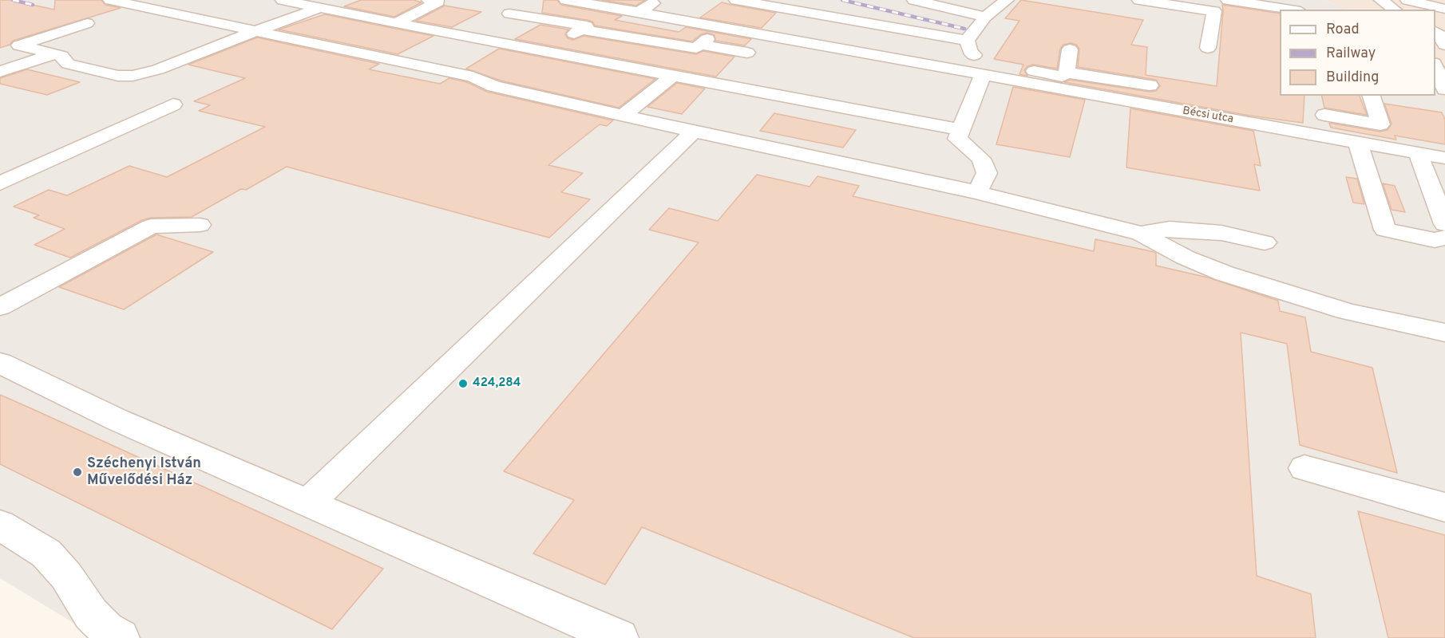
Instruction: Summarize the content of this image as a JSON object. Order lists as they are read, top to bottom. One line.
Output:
{"streets":{"street":["Bécsi utca"]},"places":["424,284","Széchenyi István Művelődési Ház"],"legend":["Road","Railway","Building"]}
